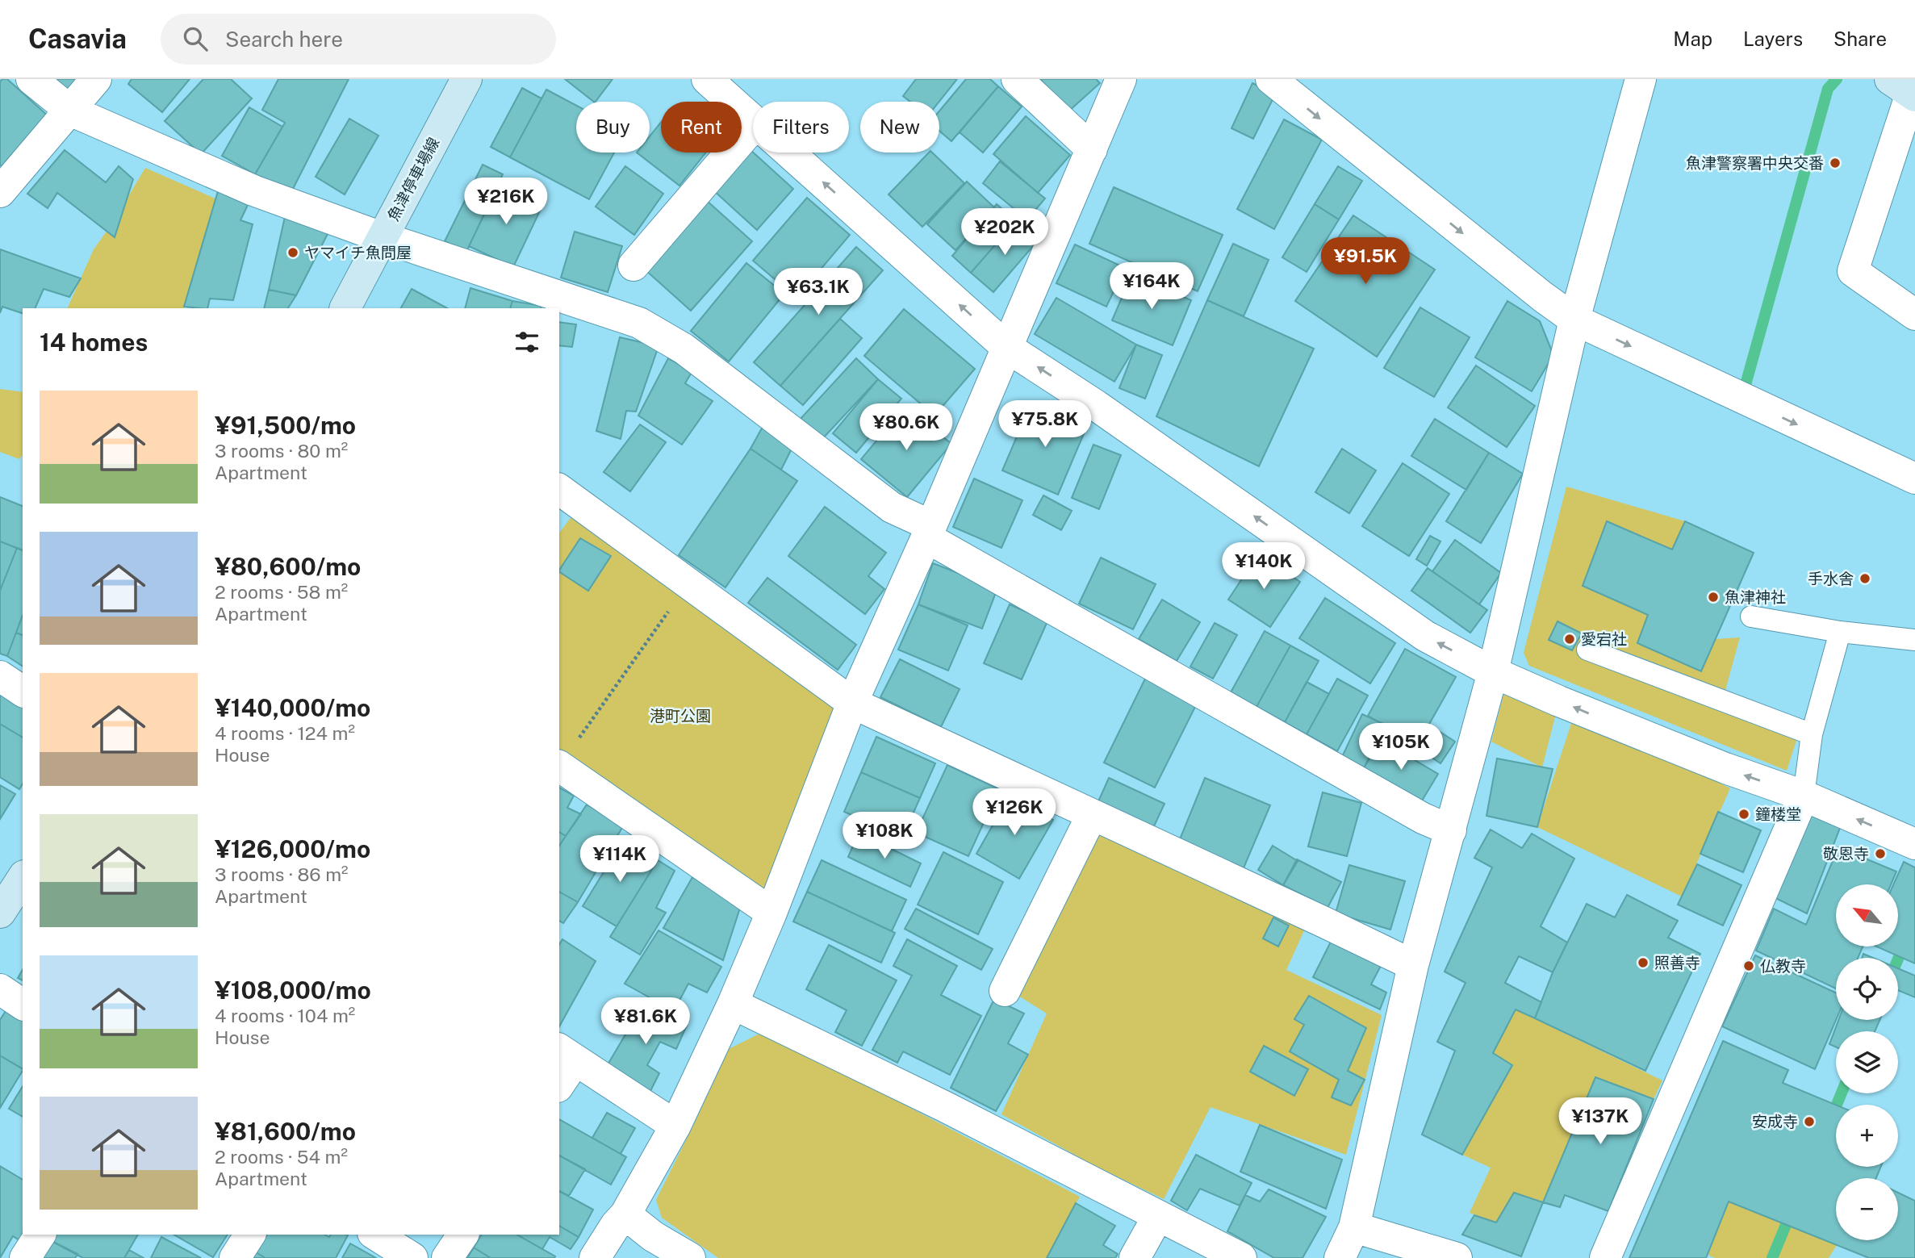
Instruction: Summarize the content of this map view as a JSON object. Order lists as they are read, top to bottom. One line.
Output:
{"streets":{"main road":["魚津停車場線"]},"parks":["港町公園"],"places":["魚津警察署中央交番","ヤマイチ魚問屋","手水舎","魚津神社","愛宕社","鐘楼堂","敬恩寺","照善寺","仏教寺","安成寺"],"north":"top left","page":{"header":"Casavia","search":"Search here","nav":["Map","Layers","Share"],"chip":["Buy","Rent","Filters","New"],"price":["¥216K","¥202K","¥91.5K","¥164K","¥63.1K","¥75.8K","¥80.6K","¥140K","¥105K","¥126K","¥108K","¥114K","¥81.6K","¥137K"],"heading":"14 homes","list":[{"name":"¥91,500/mo","note":"3 rooms · 80 m² · Apartment"},{"name":"¥80,600/mo","note":"2 rooms · 58 m² · Apartment"},{"name":"¥140,000/mo","note":"4 rooms · 124 m² · House"},{"name":"¥126,000/mo","note":"3 rooms · 86 m² · Apartment"},{"name":"¥108,000/mo","note":"4 rooms · 104 m² · House"},{"name":"¥81,600/mo","note":"2 rooms · 54 m² · Apartment"}],"map_buttons":["+","−"]}}
